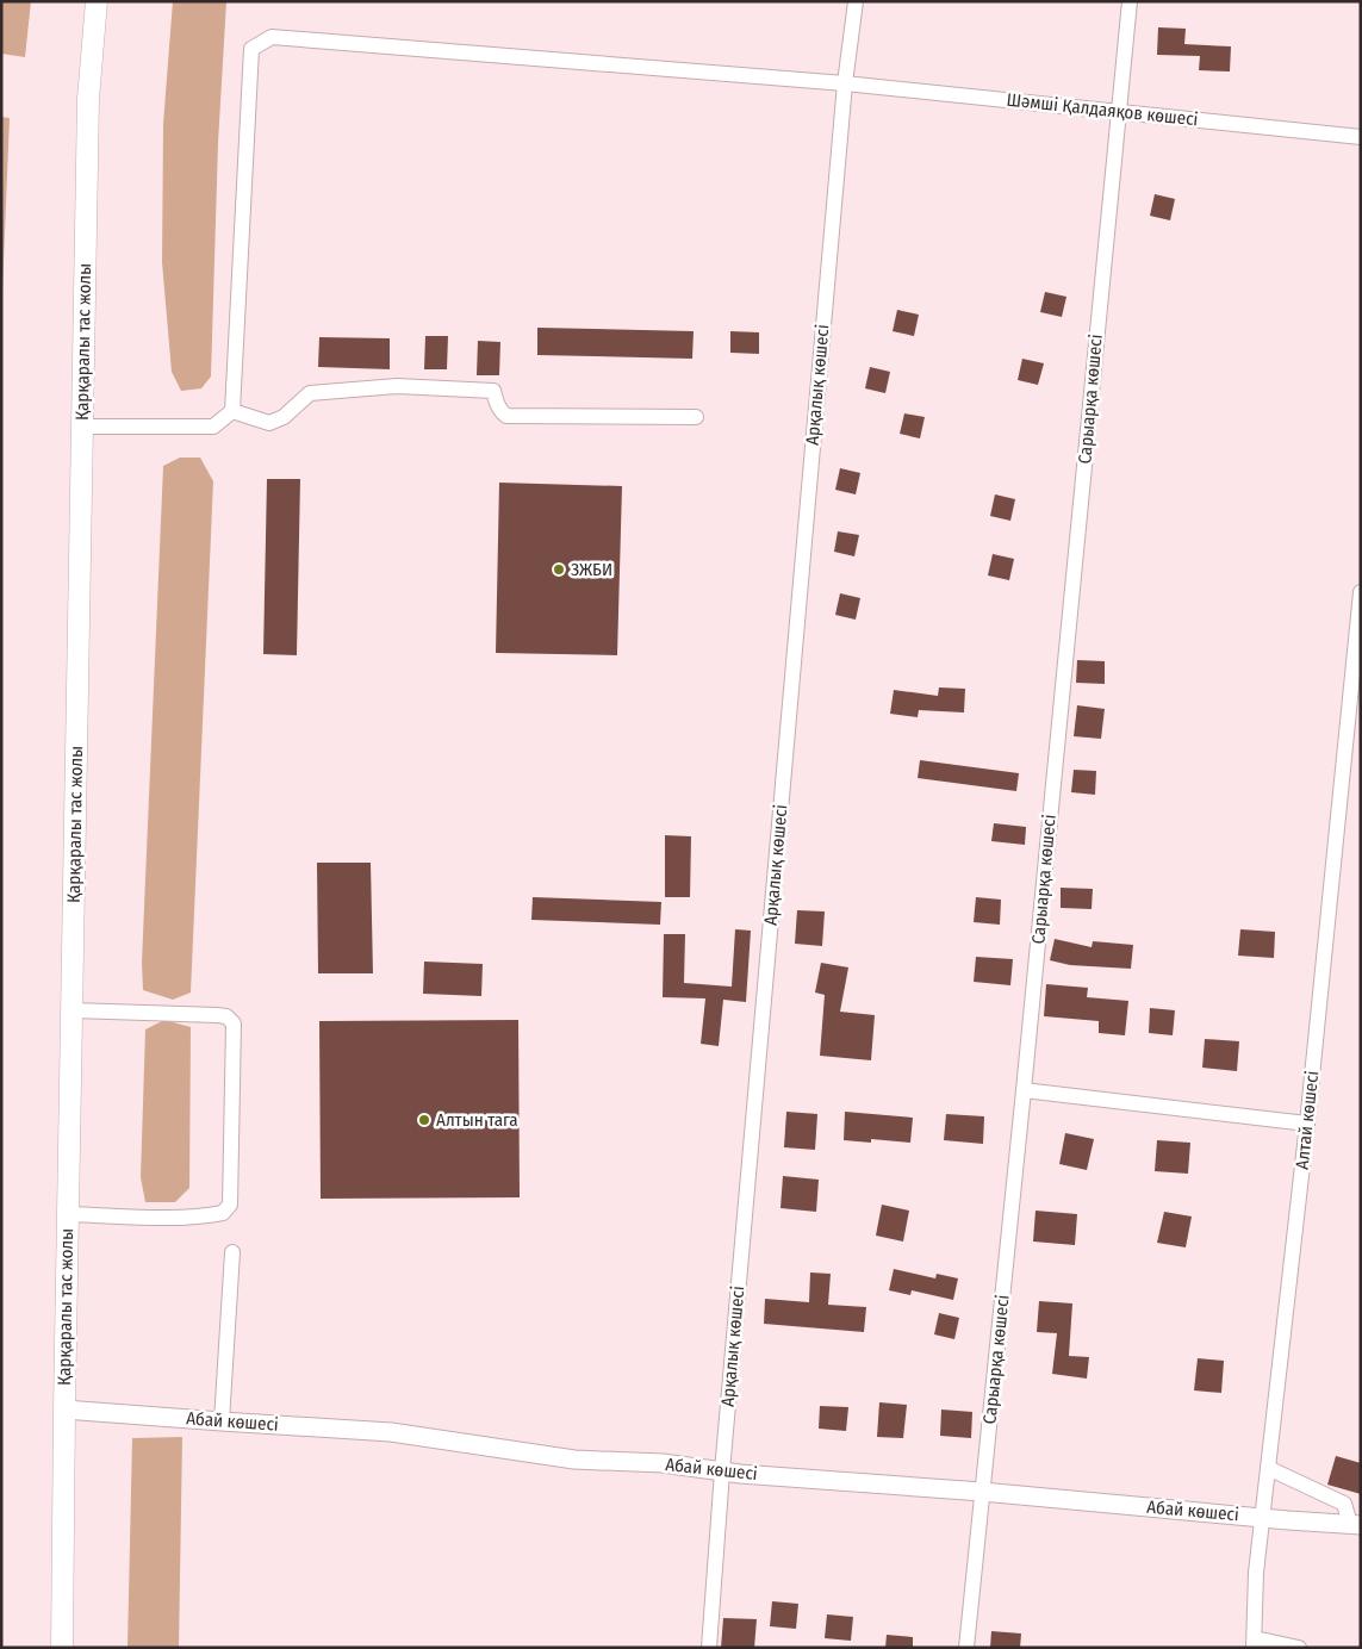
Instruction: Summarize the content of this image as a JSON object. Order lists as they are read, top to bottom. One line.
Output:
{"streets":{"highway":["Қарқаралы тас жолы"],"main road":["Абай көшесі"],"street":["Шәмші Қалдаяқов көшесі","Арқалық көшесі","Сарыарқа көшесі","Алтай көшесі"]},"crossings":[["Шәмші Қалдаяқов көшесі","Арқалық көшесі"],["Шәмші Қалдаяқов көшесі","Сарыарқа көшесі"],["Қарқаралы тас жолы","Абай көшесі"],["Арқалық көшесі","Абай көшесі"],["Сарыарқа көшесі","Абай көшесі"],["Алтай көшесі","Абай көшесі"]],"places":["ЗЖБИ","Алтын тага"]}
